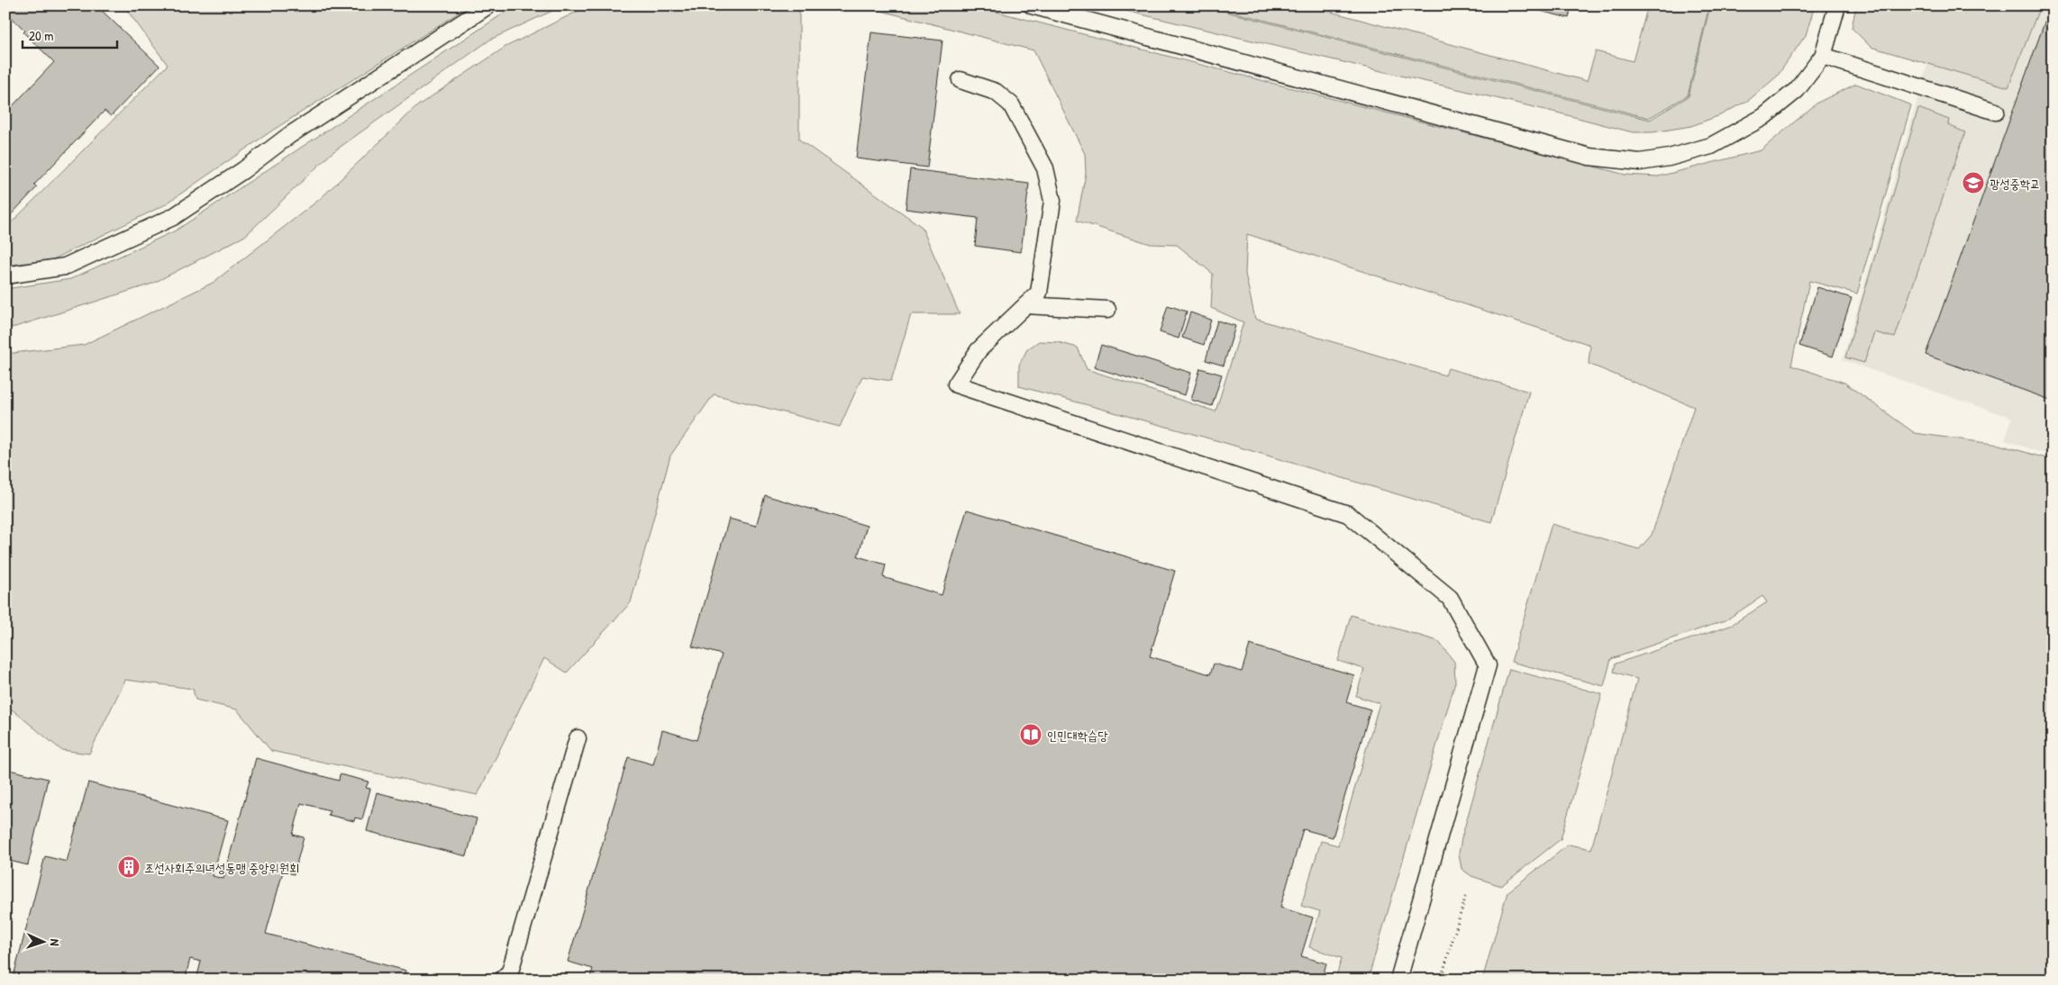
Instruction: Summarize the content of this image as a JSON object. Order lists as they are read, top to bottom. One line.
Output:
{"places":{"school or university":["광성중학교"],"library":["인민대학습당"],"building":["조선사회주의녀성동맹 중앙위원회"]},"scale_bar":"20 m","north":"right"}
